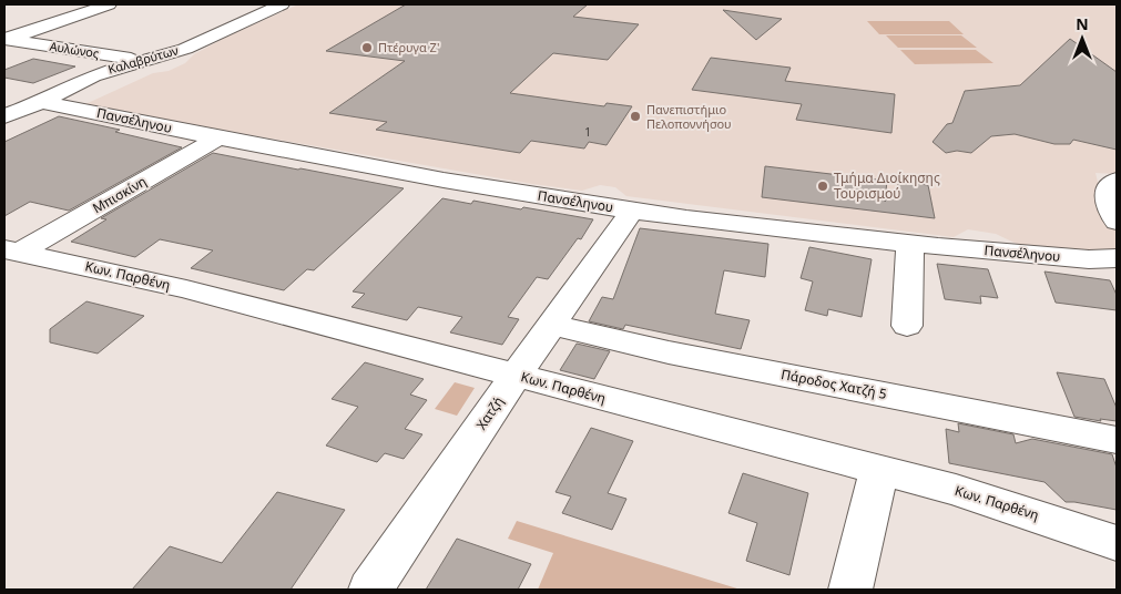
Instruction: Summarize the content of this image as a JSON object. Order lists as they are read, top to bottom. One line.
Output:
{"streets":{"street":["Αυλώνος","Καλαβρύτων","Πανσέληνου","Μπισκίνη","Κων. Παρθένη","Πάροδος Χατζή 5","Χατζή"]},"crossings":[["Αυλώνος","Καλαβρύτων"],["Πανσέληνου","Μπισκίνη"],["Πανσέληνου","Χατζή"],["Μπισκίνη","Κων. Παρθένη"],["Κων. Παρθένη","Χατζή"],["Πάροδος Χατζή 5","Χατζή"]],"places":["Πτέρυγα Ζ'","Πανεπιστήμιο Πελοποννήσου","Τμήμα Διοίκησης Τουρισμού"],"house_numbers":["1"],"north":"top"}
